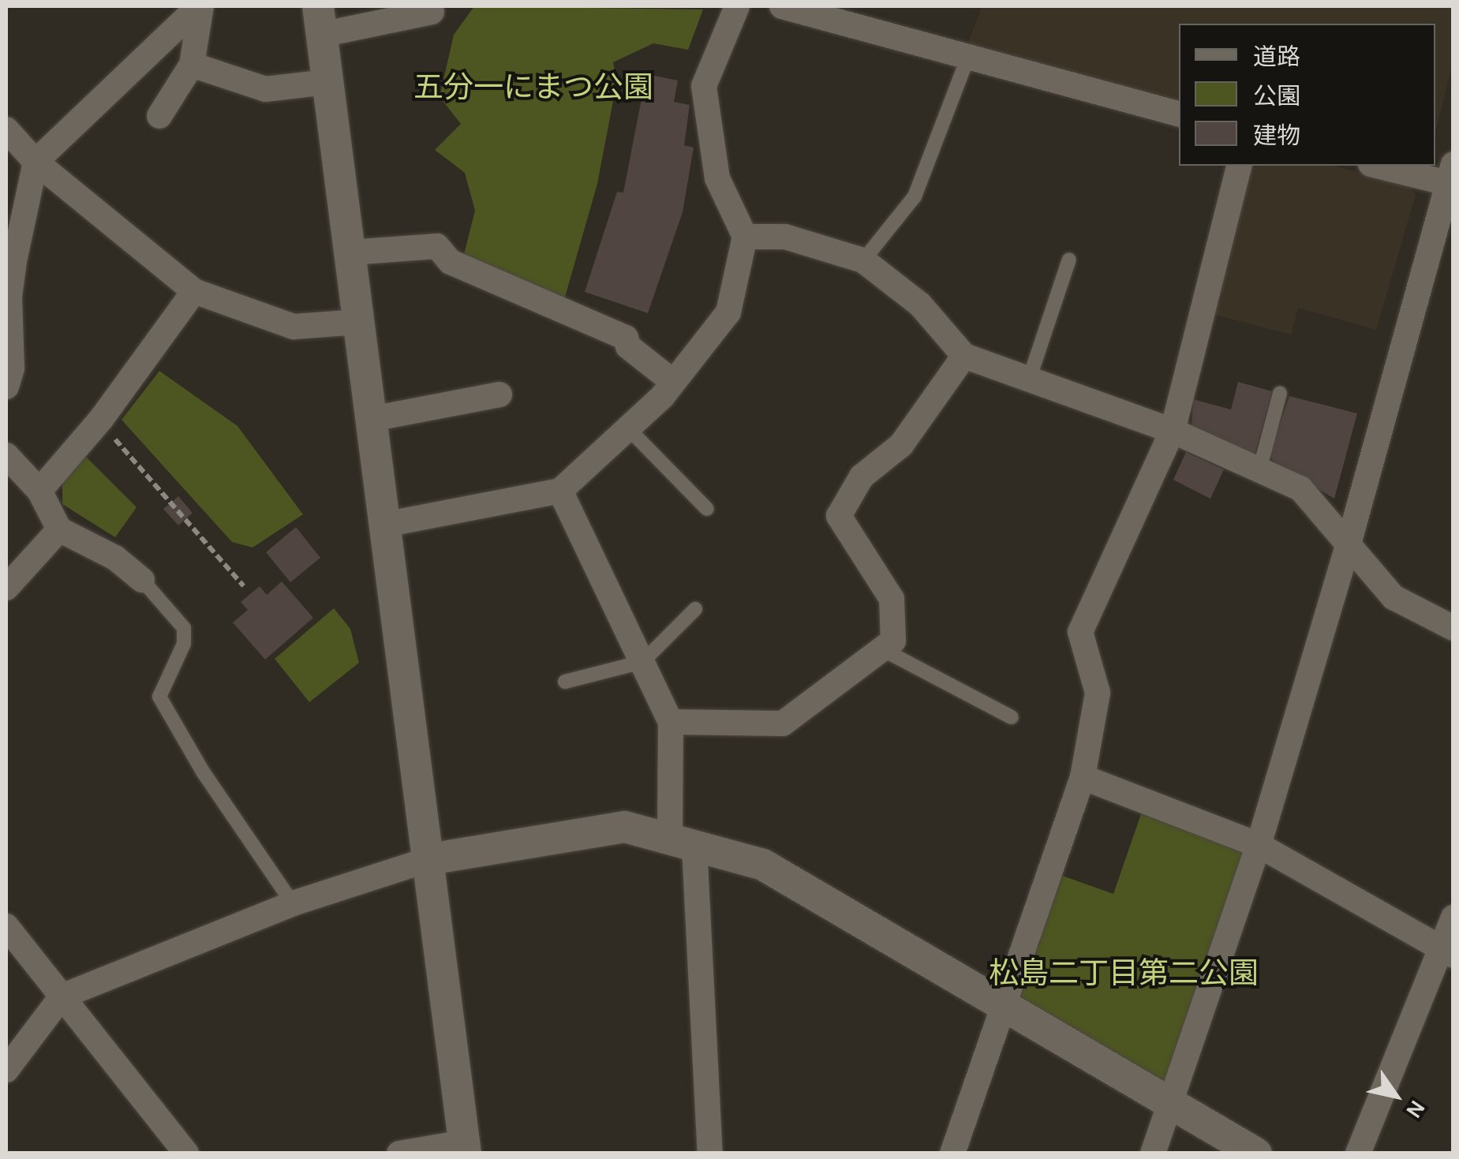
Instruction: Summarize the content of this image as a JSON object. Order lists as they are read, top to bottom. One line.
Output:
{"parks":["五分一にまつ公園","松島二丁目第二公園"],"legend":["道路","公園","建物"],"north":"bottom right"}
